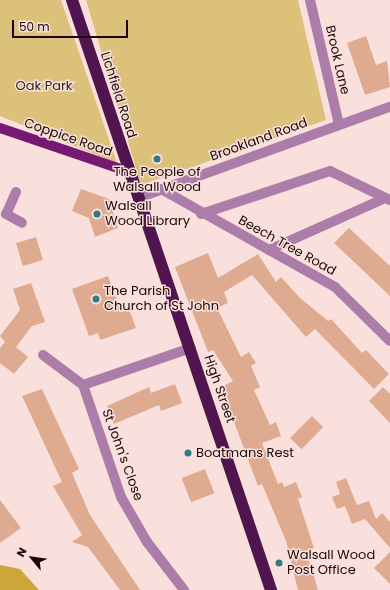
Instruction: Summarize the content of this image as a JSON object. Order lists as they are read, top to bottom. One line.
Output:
{"streets":{"highway":["Lichfield Road","High Street"],"main road":["Coppice Road"],"street":["Brook Lane","Brookland Road","Beech Tree Road","St John's Close"]},"crossings":[["Brook Lane","Brookland Road"],["Lichfield Road","Coppice Road"],["Lichfield Road","Brookland Road"],["Lichfield Road","High Street"],["Brookland Road","Beech Tree Road"],["Brookland Road","High Street"]],"parks":["Oak Park"],"places":["The People of Walsall Wood","Walsall Wood Library","The Parish Church of St John","Boatmans Rest","Walsall Wood Post Office"],"scale_bar":"50 m","north":"top left"}
